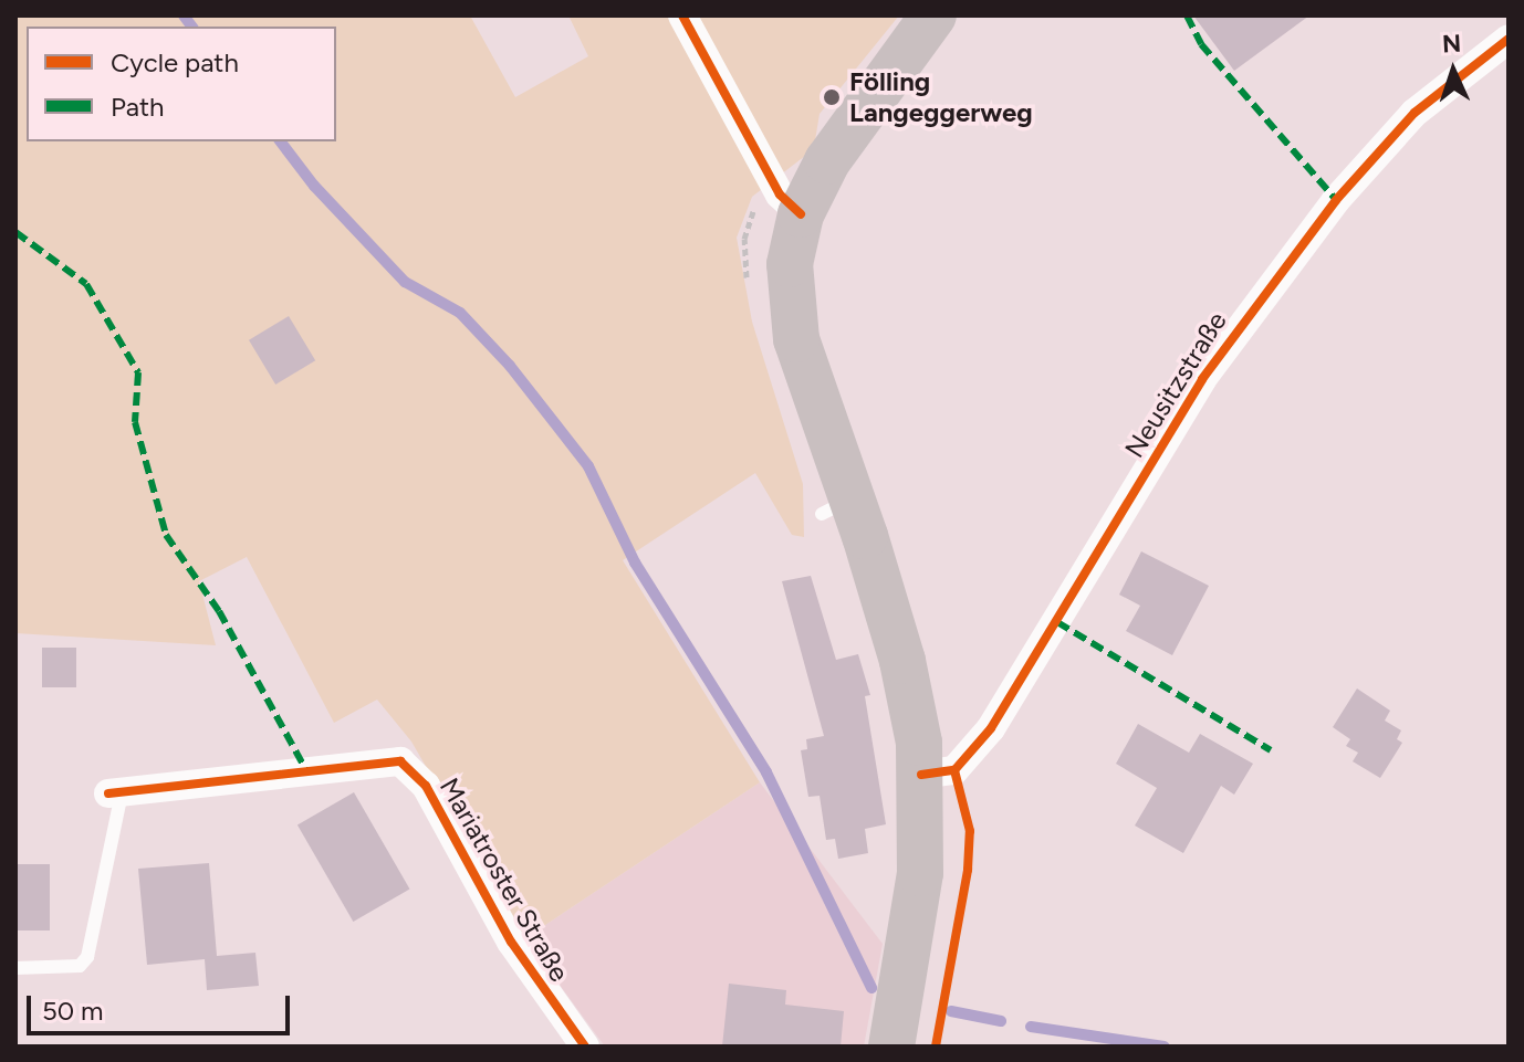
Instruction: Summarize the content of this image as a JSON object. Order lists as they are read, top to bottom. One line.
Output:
{"streets":{"street":["Neusitzstraße","Mariatroster Straße"]},"places":["Fölling Langeggerweg"],"legend":["Cycle path","Path"],"scale_bar":"50 m","north":"top"}
